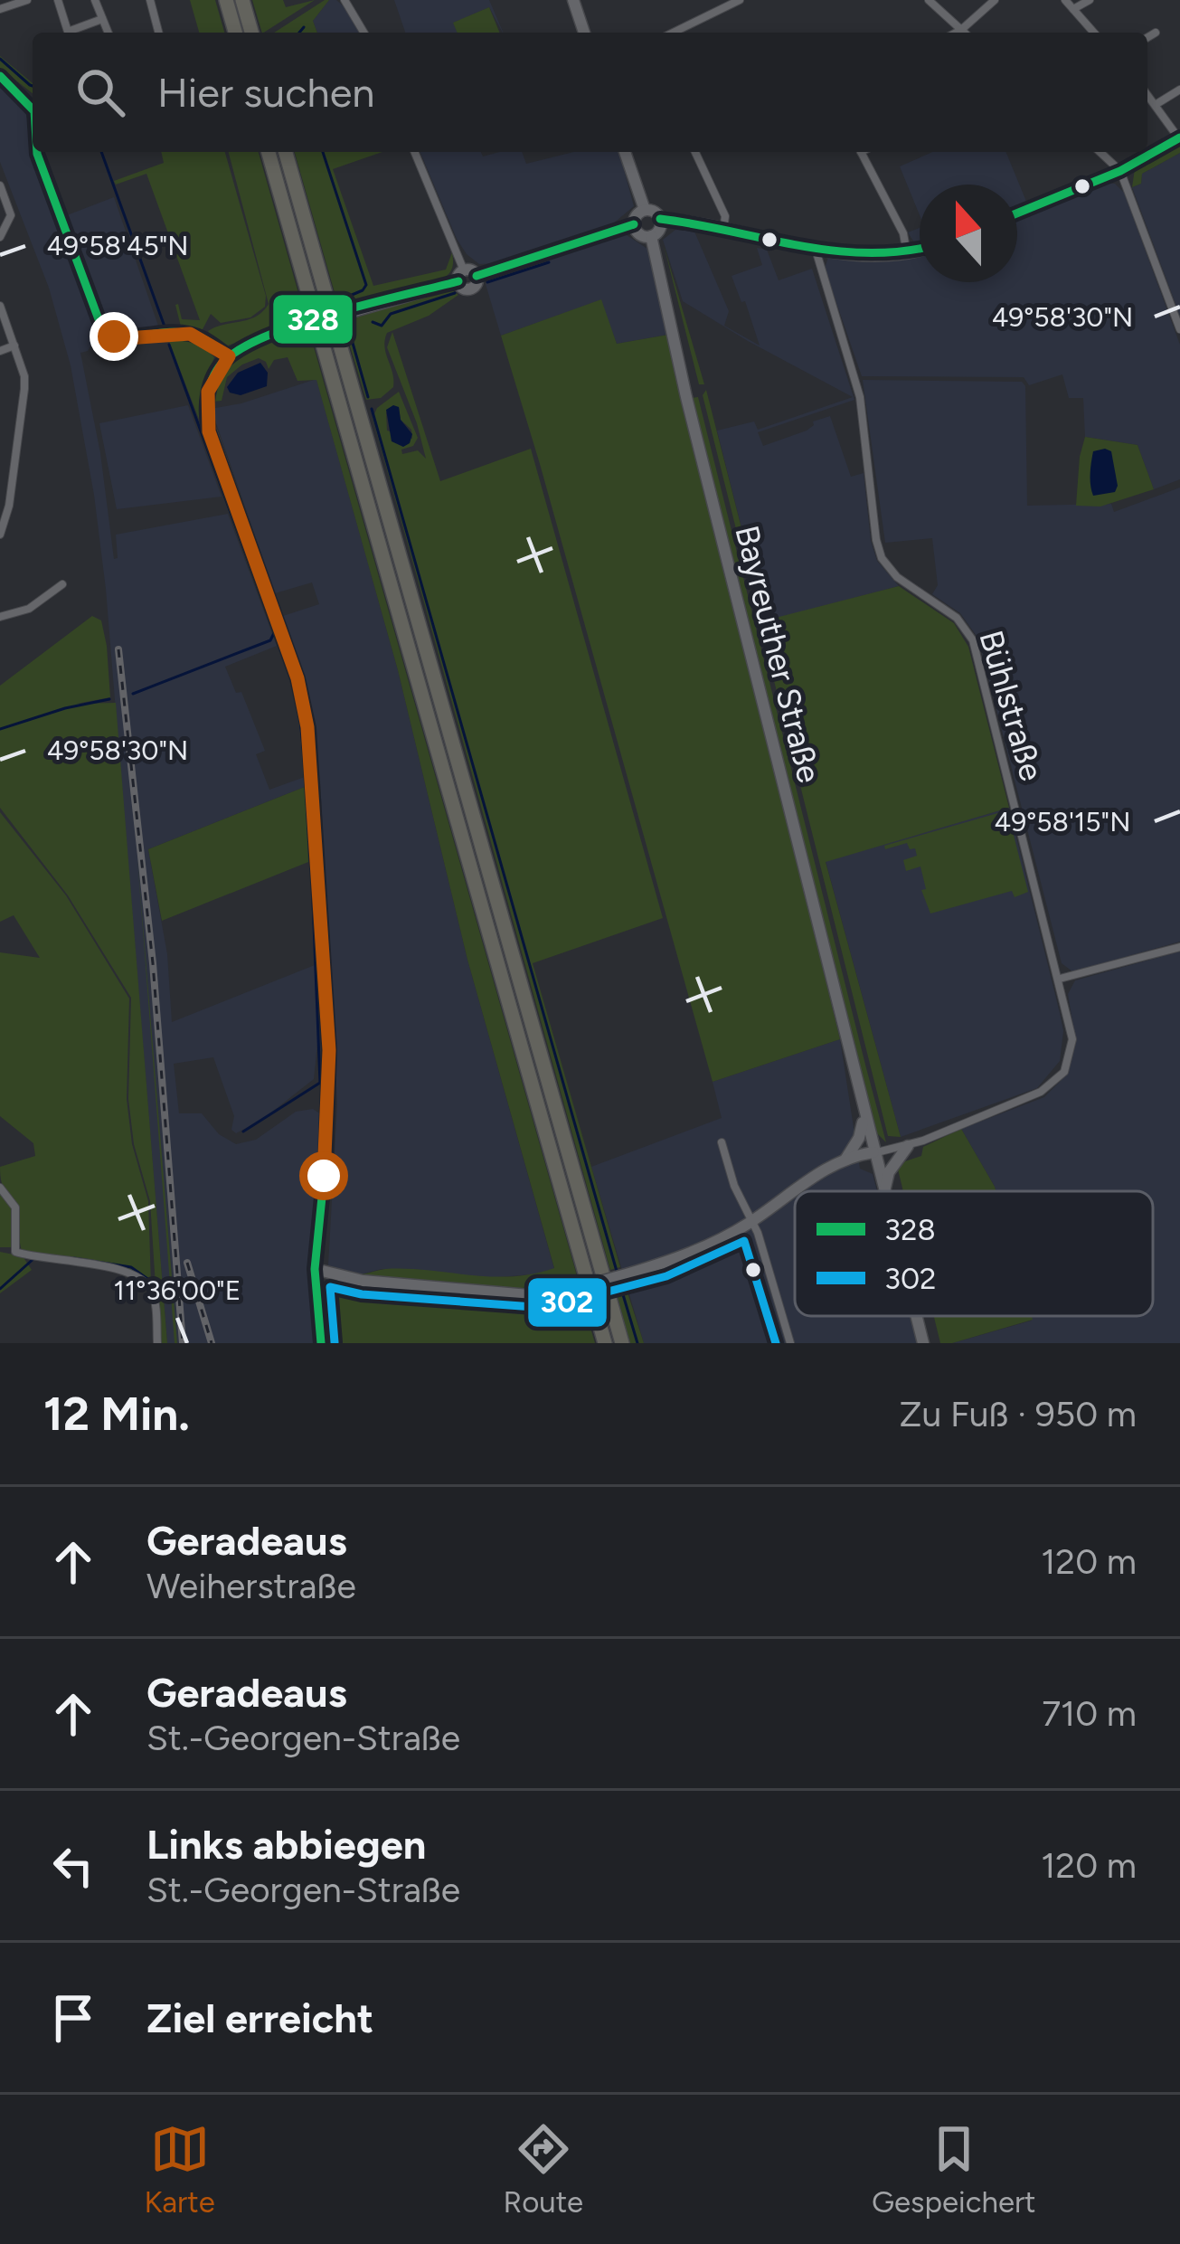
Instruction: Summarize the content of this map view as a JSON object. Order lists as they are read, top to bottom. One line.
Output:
{"streets":{"street":["Bayreuther Straße","Bühlstraße"]},"crossings":[["Bayreuther Straße","Bühlstraße"]],"lines":["transit line 328","transit line 302"],"legend":["328","302"],"north":"top","page":{"search":"Hier suchen","heading":["12 Min.","Zu Fuß · 950 m"],"list":[["Geradeaus","Weiherstraße","120 m"],["Geradeaus","St.-Georgen-Straße","710 m"],["Links abbiegen","St.-Georgen-Straße","120 m"],"Ziel erreicht"],"nav":["Karte","Route","Gespeichert"]},"coordinates":["49°58'45\"N","49°58'30\"N","49°58'15\"N","11°36'00\"E"]}
